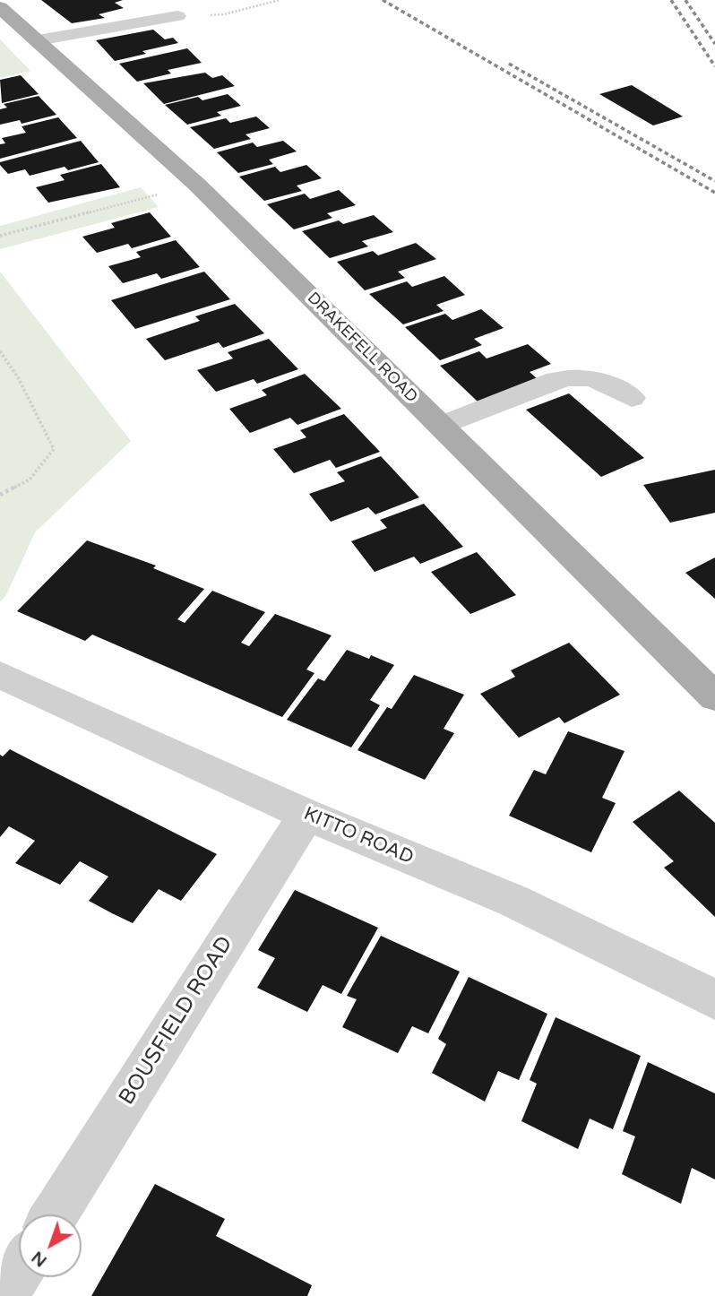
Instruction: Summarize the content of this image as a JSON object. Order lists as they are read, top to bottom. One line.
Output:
{"streets":{"main road":["DRAKEFELL ROAD"],"street":["KITTO ROAD","BOUSFIELD ROAD"]},"crossings":[["KITTO ROAD","BOUSFIELD ROAD"]],"north":"bottom left"}
